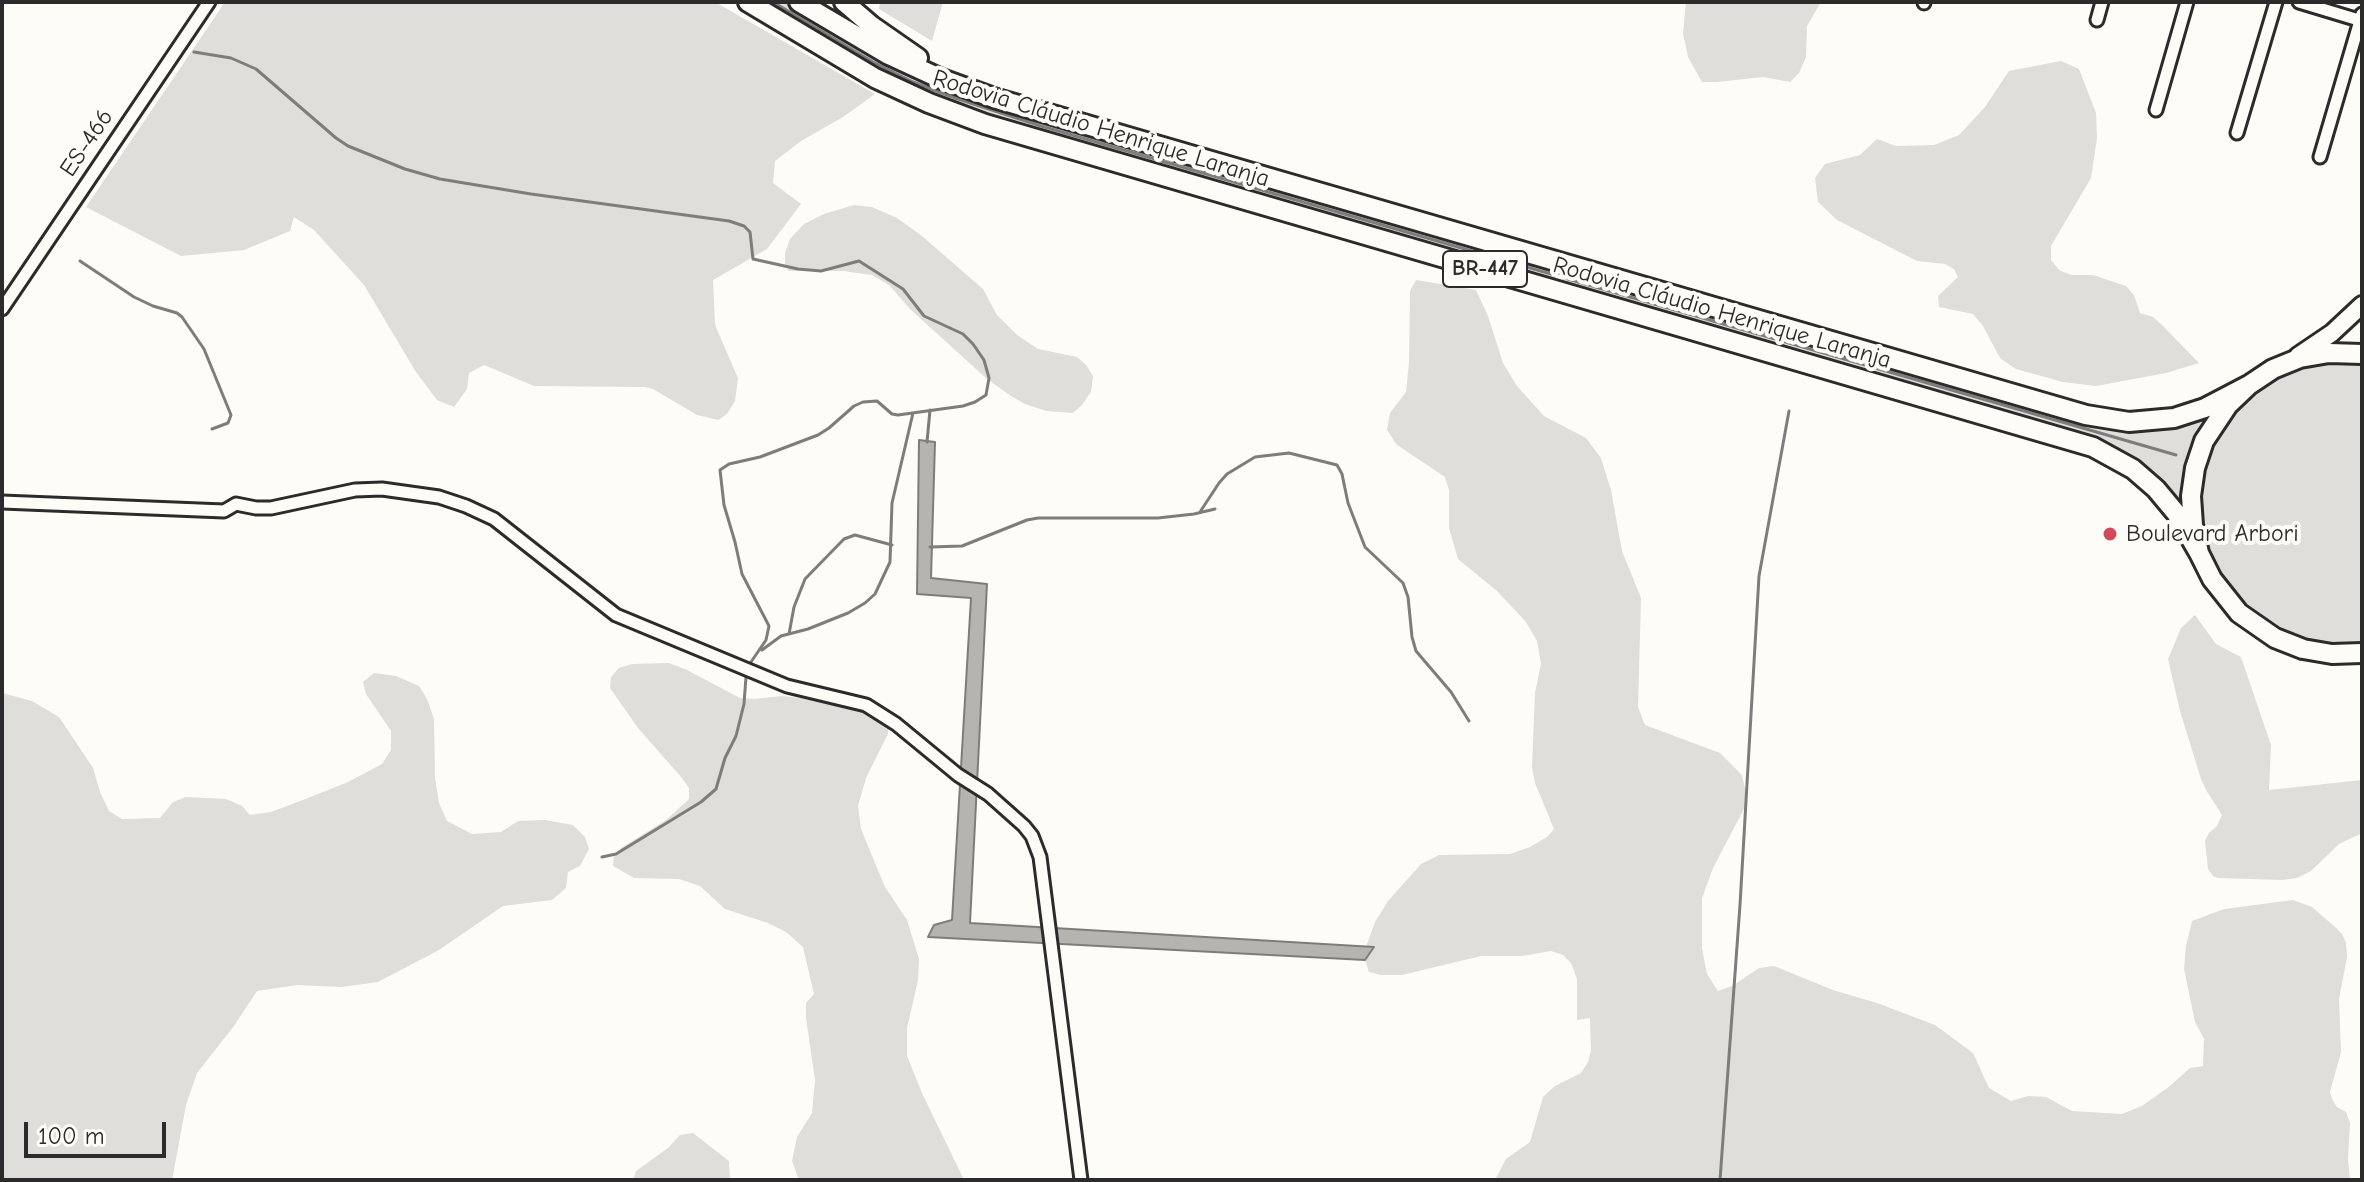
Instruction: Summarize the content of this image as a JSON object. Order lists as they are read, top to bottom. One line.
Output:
{"streets":{"main road":["Rodovia Cláudio Henrique Laranja","BR-447"],"street":["ES-466"]},"crossings":[["Rodovia Cláudio Henrique Laranja","BR-447"]],"places":["Boulevard Arbori"],"scale_bar":"100 m"}
